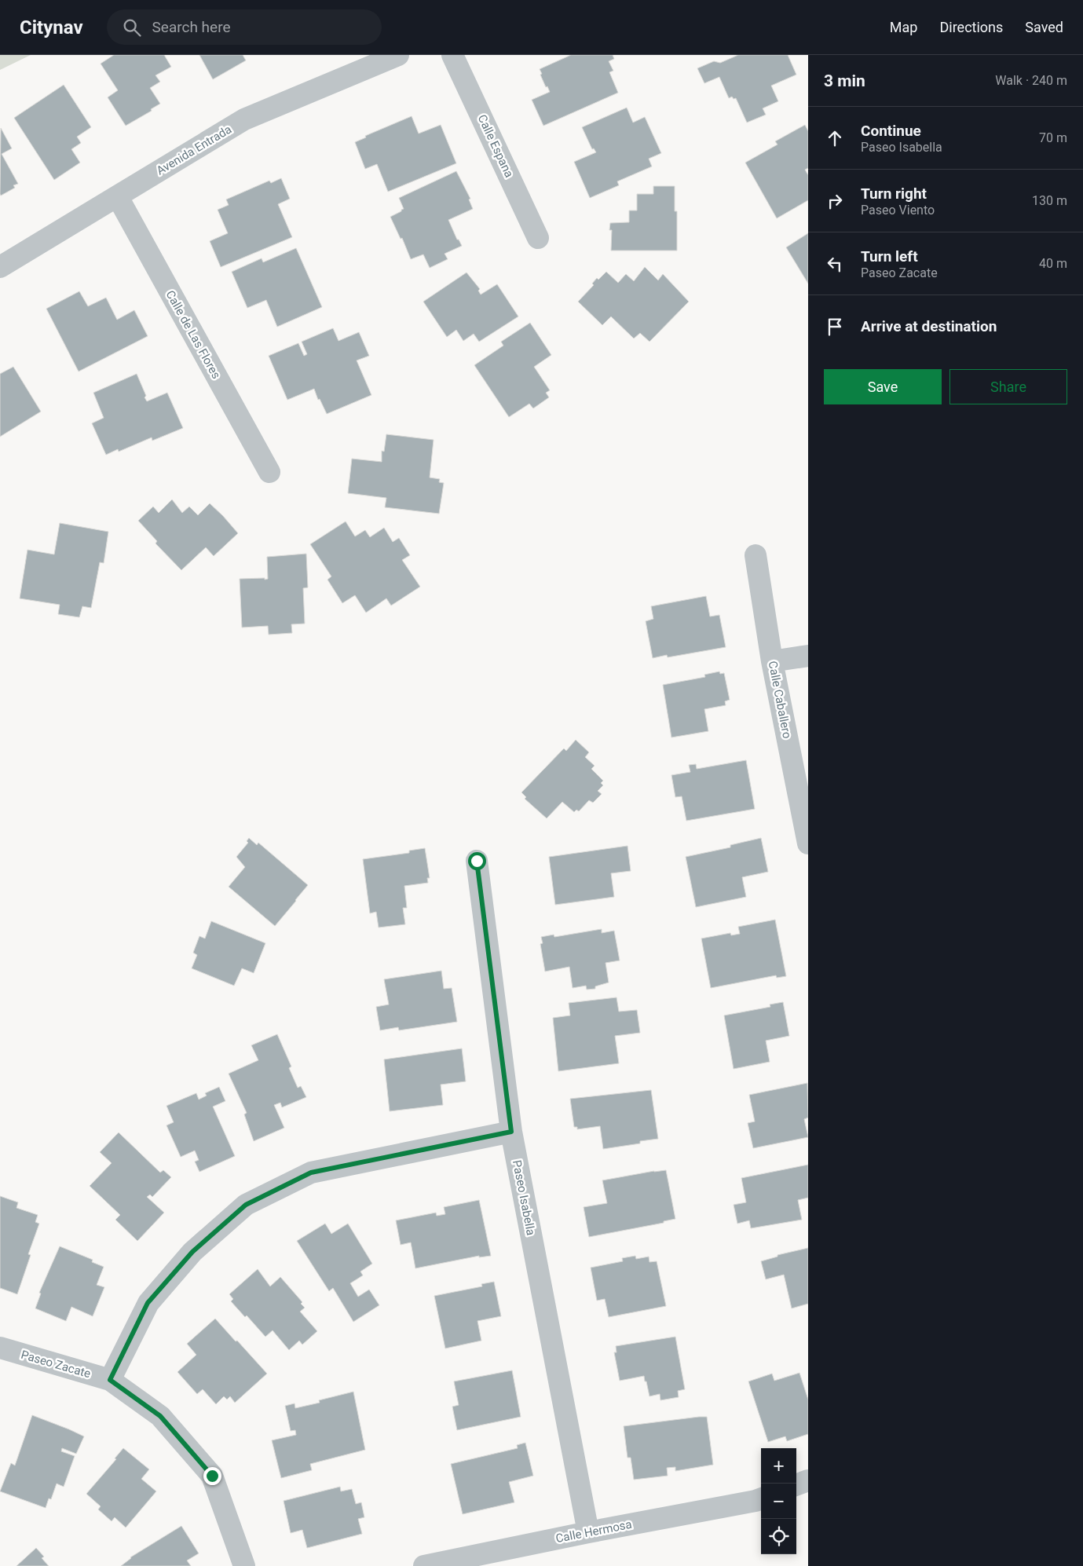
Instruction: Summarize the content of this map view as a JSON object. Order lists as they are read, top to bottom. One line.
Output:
{"streets":{"street":["Calle Espana","Avenida Entrada","Calle de Las Flores","Calle Caballero","Paseo Isabella","Paseo Zacate","Calle Hermosa"]},"crossings":[["Avenida Entrada","Calle de Las Flores"],["Paseo Isabella","Calle Hermosa"]],"page":{"header":"Citynav","search":"Search here","nav":["Map","Directions","Saved"],"heading":["3 min","Walk · 240 m"],"list":[["Continue","Paseo Isabella","70 m"],["Turn right","Paseo Viento","130 m"],["Turn left","Paseo Zacate","40 m"],"Arrive at destination"],"buttons":["Save","Share"],"map_buttons":["+","−"]}}
